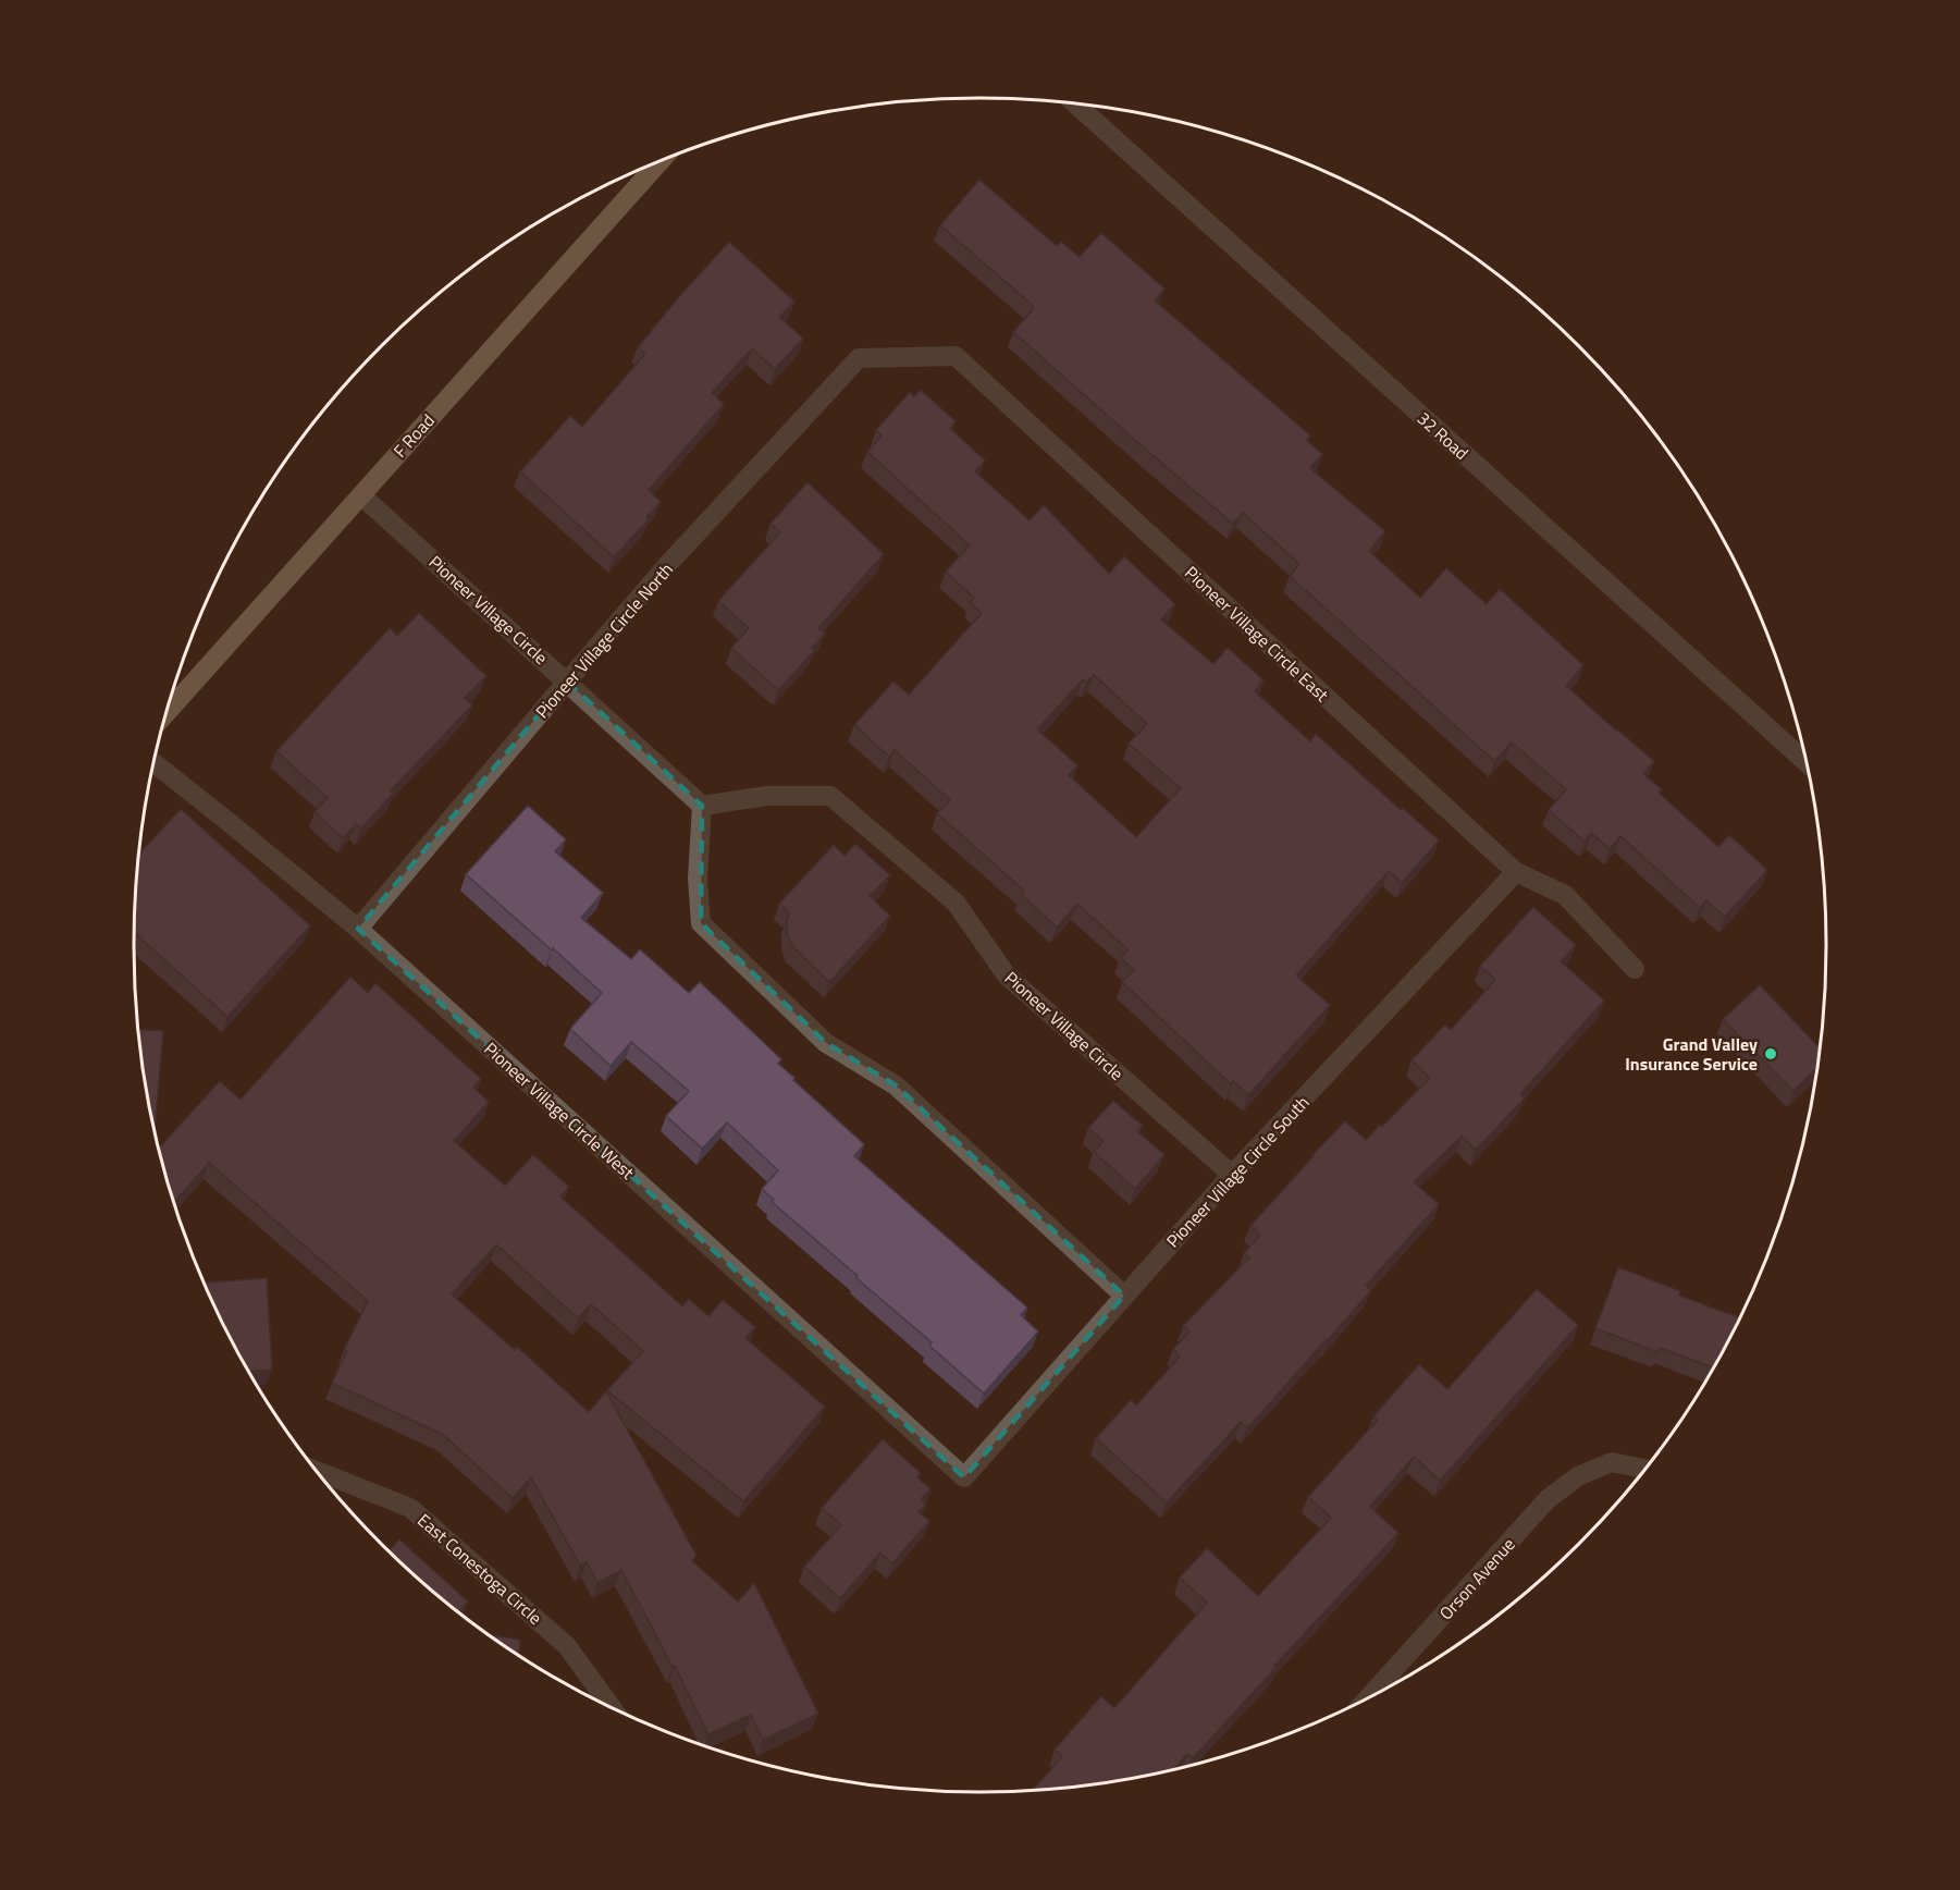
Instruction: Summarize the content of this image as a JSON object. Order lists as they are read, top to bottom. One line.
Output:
{"streets":{"main road":["F Road"],"street":["32 Road","Pioneer Village Circle","Pioneer Village Circle East","Pioneer Village Circle North","Pioneer Village Circle West","Pioneer Village Circle South","East Conestoga Circle","Orson Avenue"]},"crossings":[["F Road","Pioneer Village Circle"],["Pioneer Village Circle","Pioneer Village Circle North"],["Pioneer Village Circle","Pioneer Village Circle South"],["Pioneer Village Circle East","Pioneer Village Circle North"],["Pioneer Village Circle East","Pioneer Village Circle South"],["Pioneer Village Circle North","Pioneer Village Circle West"],["Pioneer Village Circle West","Pioneer Village Circle South"]],"places":["Grand Valley Insurance Service"]}
